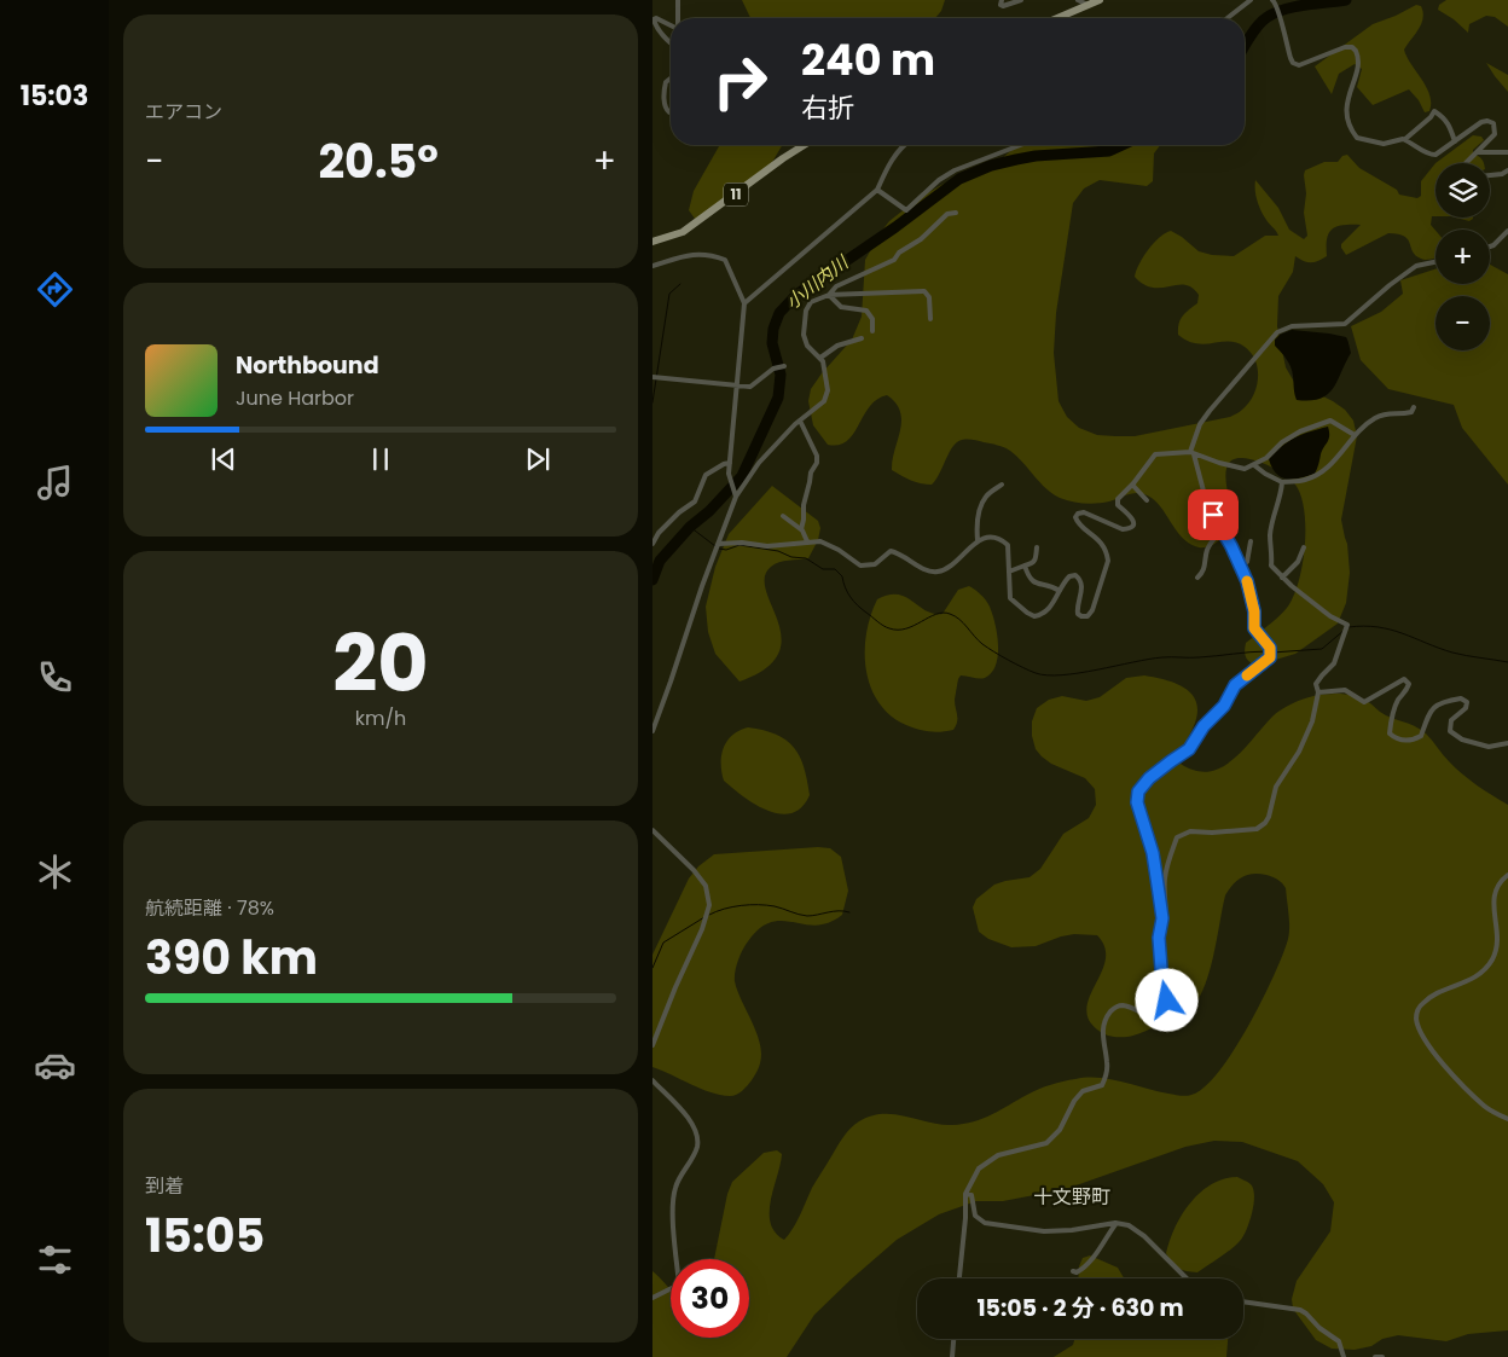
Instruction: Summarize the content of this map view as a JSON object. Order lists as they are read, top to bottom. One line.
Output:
{"streets":{"main road":["11"]},"districts":["十文野町"],"water":["小川内川"],"page":{"tabs":"15:03","tile":["エアコン",["20","km/h"],["航続距離 · 78%","390 km"],["到着","15:05"]],"turn":["240 m","右折"],"heat":["−","20.5°","+"],"map_buttons":["+","−"],"song":["Northbound","June Harbor"],"limit":"30","trip":"15:05 · 2 分 · 630 m"}}
